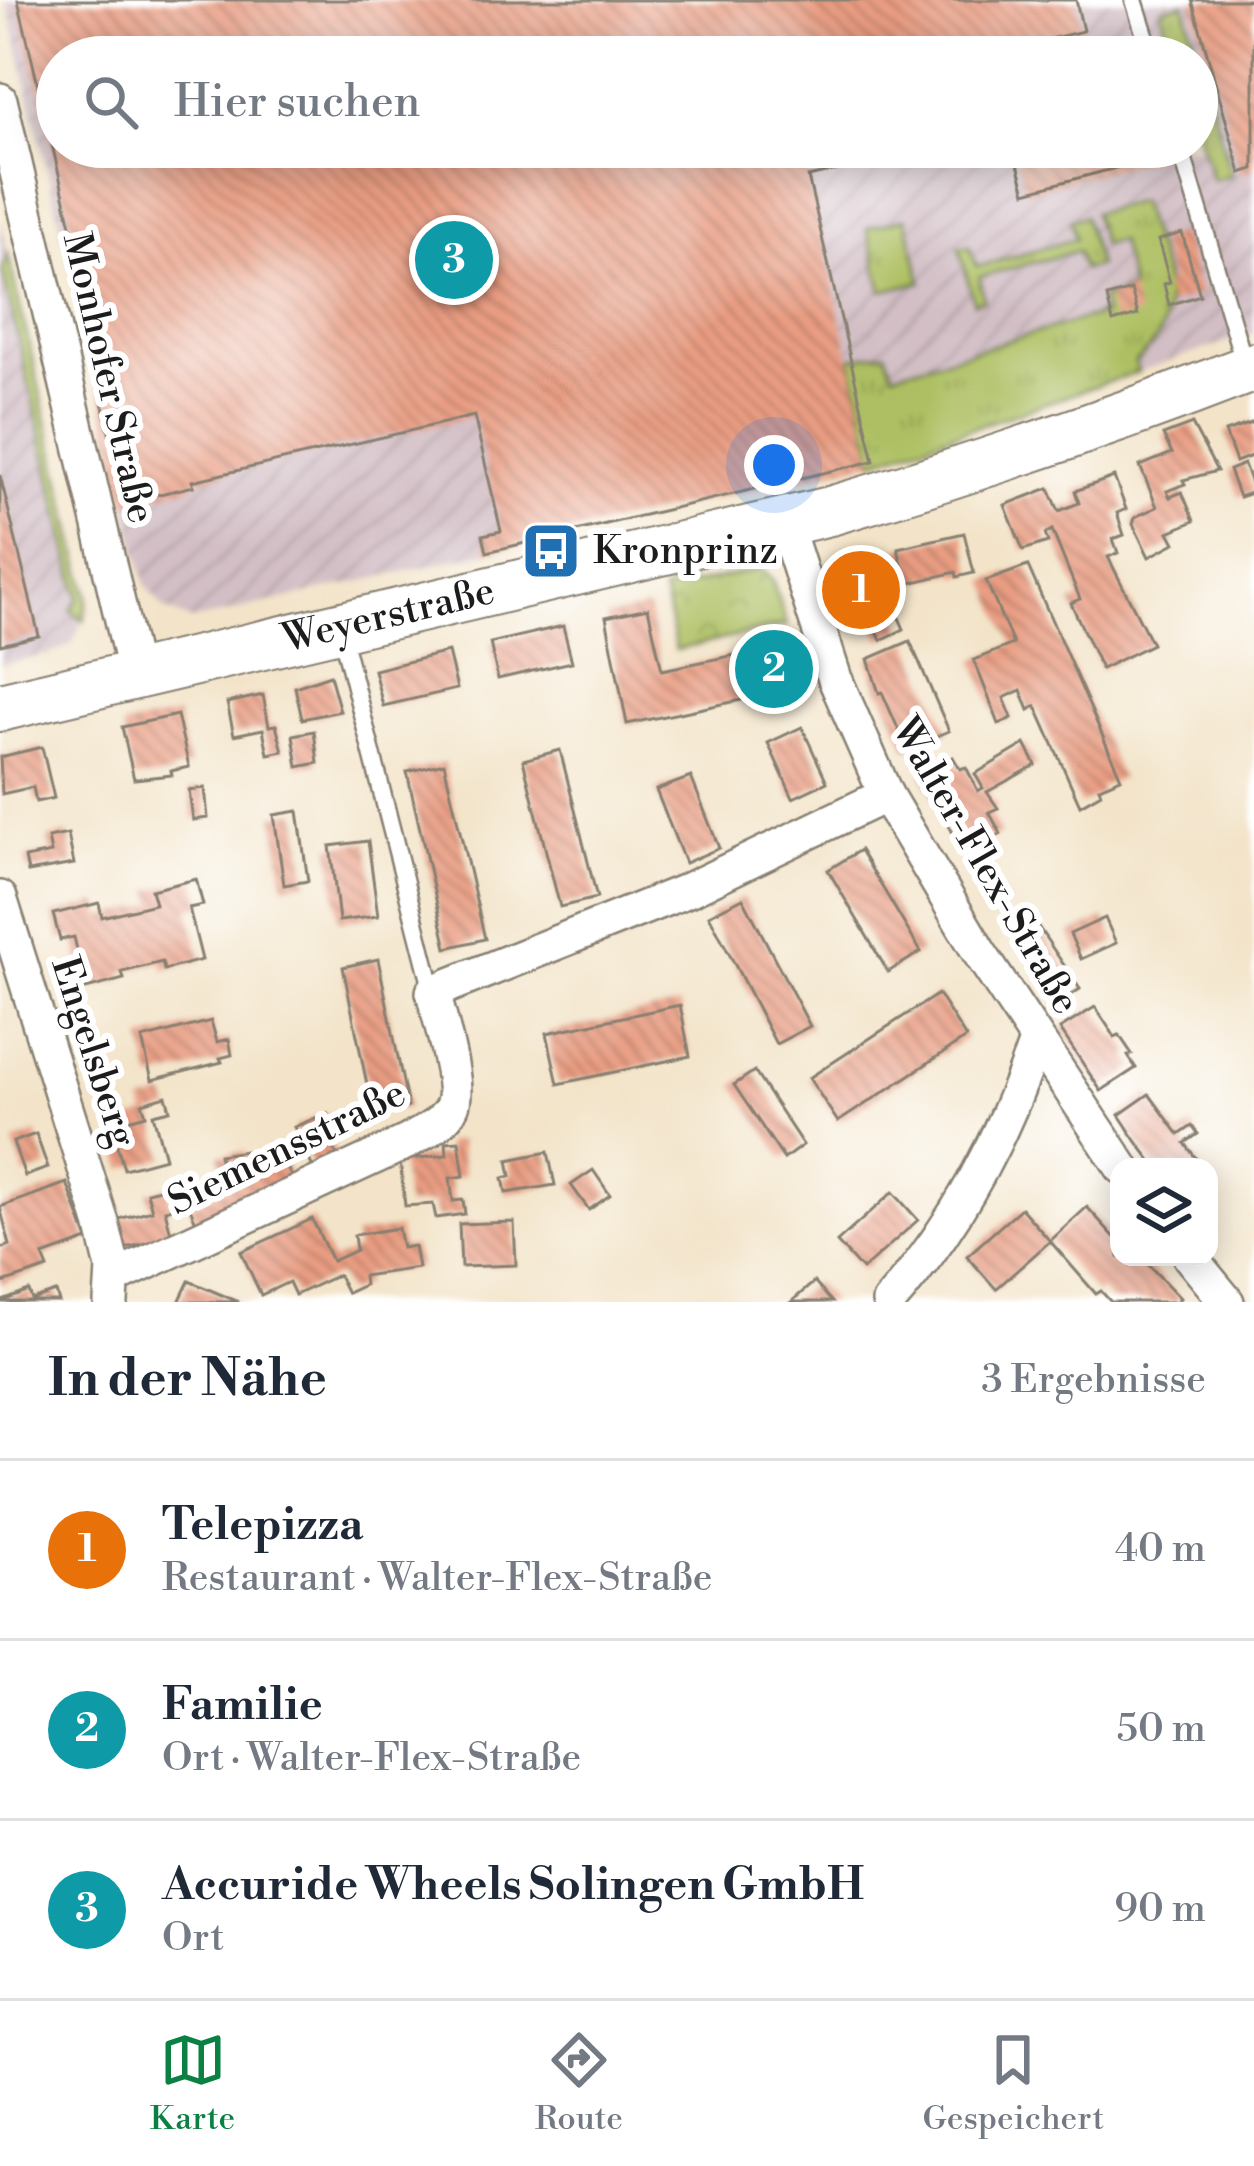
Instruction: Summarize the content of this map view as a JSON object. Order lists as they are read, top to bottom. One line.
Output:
{"streets":{"main road":["Weyerstraße"],"street":["Monhofer Straße","Walter-Flex-Straße","Engelsberg","Siemensstraße"]},"crossings":[["Monhofer Straße","Weyerstraße"],["Weyerstraße","Walter-Flex-Straße"],["Weyerstraße","Siemensstraße"],["Engelsberg","Siemensstraße"]],"places":{"bus stop":["Kronprinz"]},"page":{"search":"Hier suchen","pins":["3","1","2"],"heading":["In der Nähe","3 Ergebnisse"],"list":[{"mark":"1","name":"Telepizza","note":"Restaurant · Walter-Flex-Straße","value":"40 m"},{"mark":"2","name":"Familie","note":"Ort · Walter-Flex-Straße","value":"50 m"},{"mark":"3","name":"Accuride Wheels Solingen GmbH","note":"Ort","value":"90 m"}],"nav":["Karte","Route","Gespeichert"]}}
